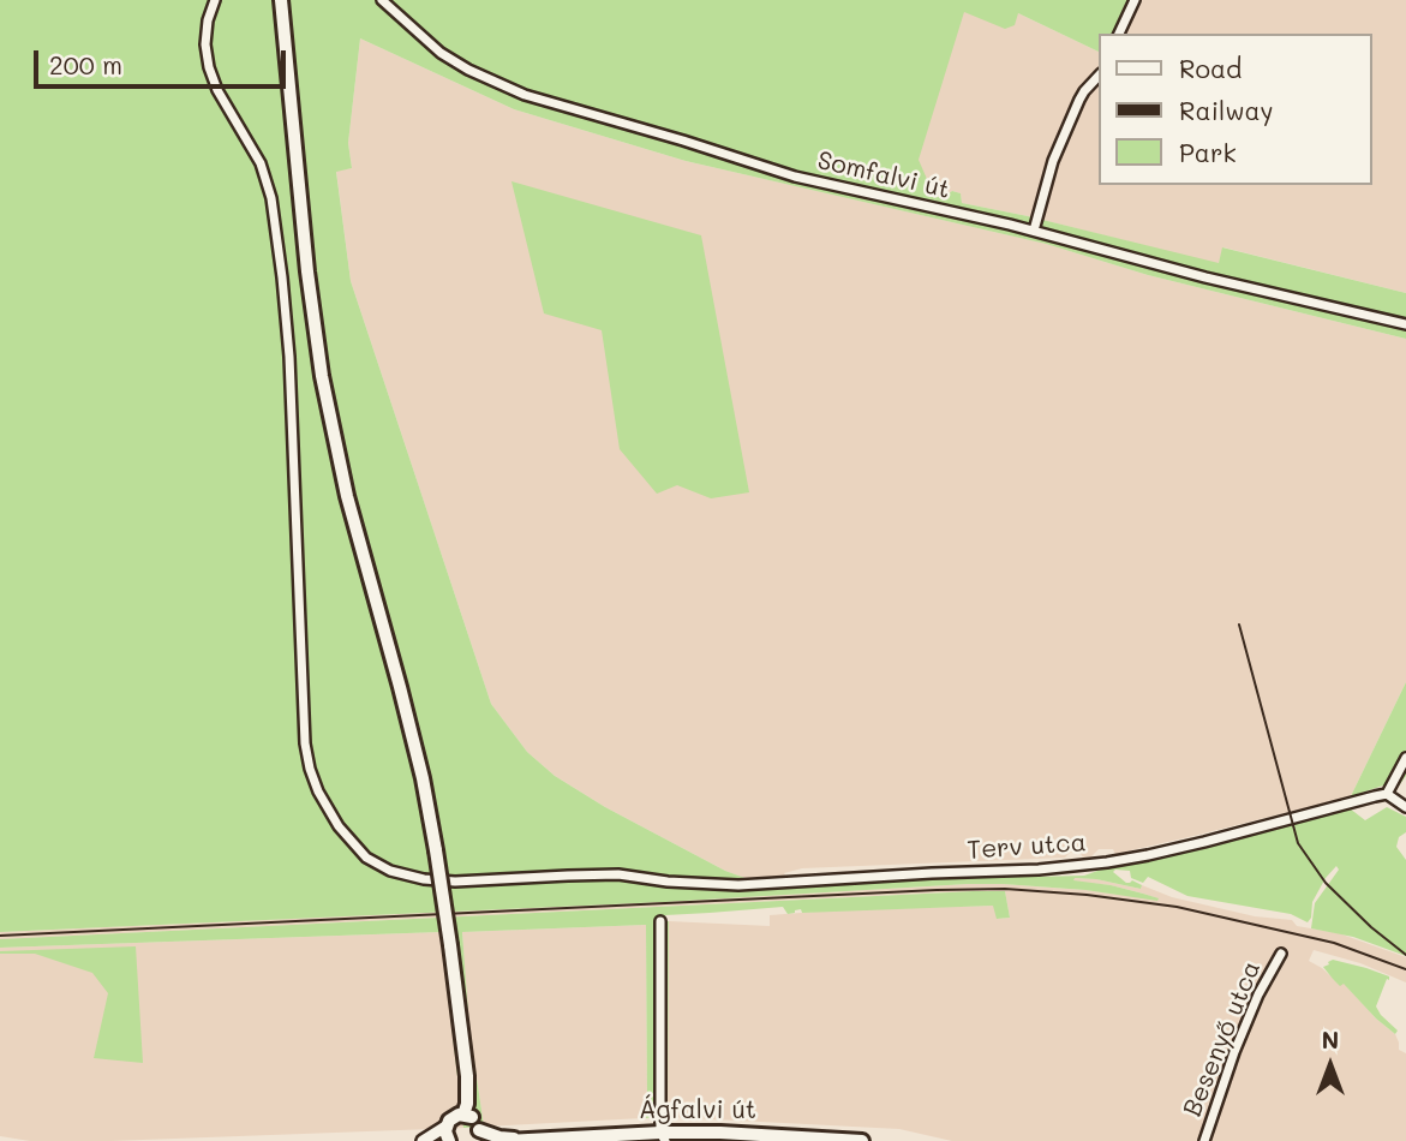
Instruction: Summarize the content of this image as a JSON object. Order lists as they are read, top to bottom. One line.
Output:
{"streets":{"main road":["Ágfalvi út"],"street":["Somfalvi út","Terv utca","Besenyő utca"]},"legend":["Road","Railway","Park"],"scale_bar":"200 m","north":"top"}
